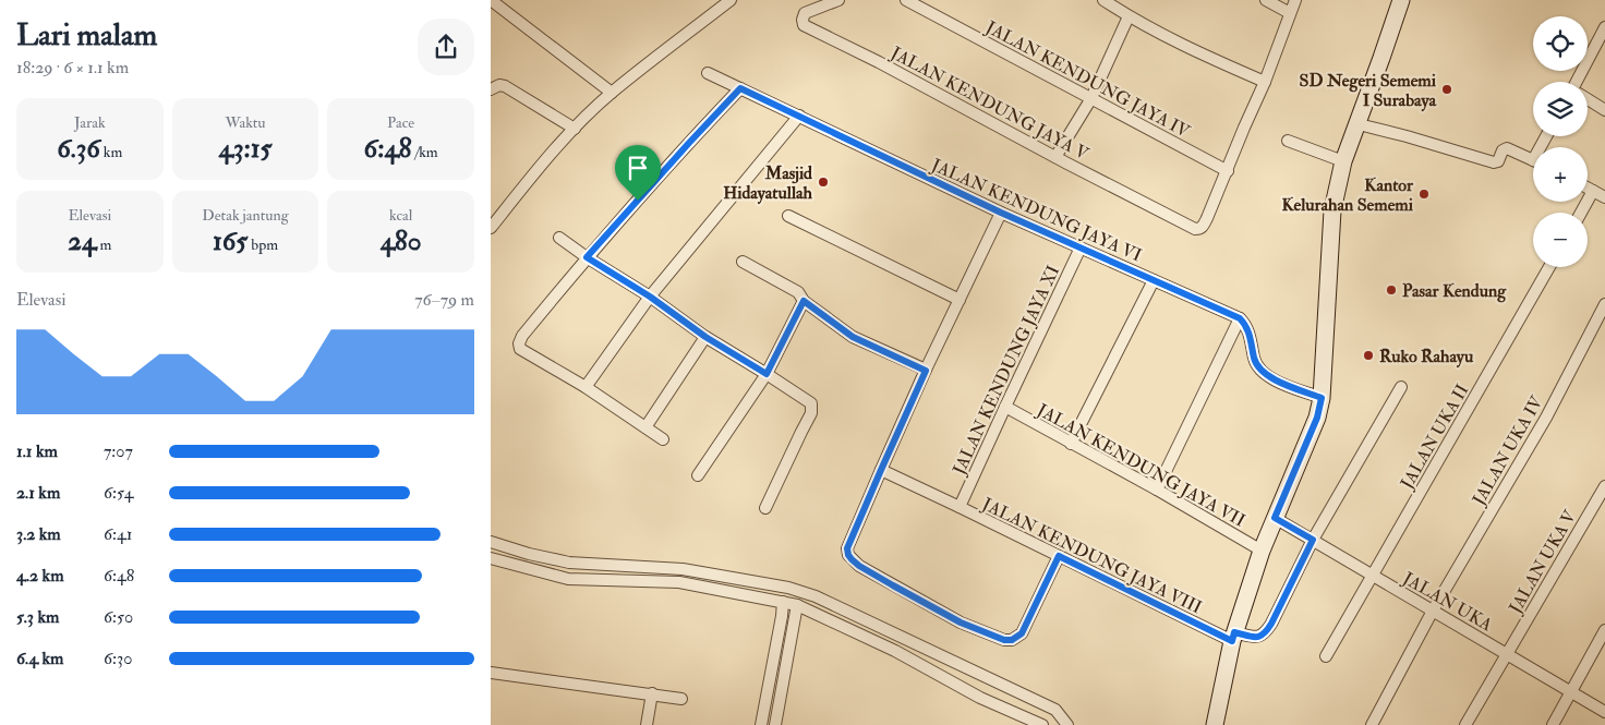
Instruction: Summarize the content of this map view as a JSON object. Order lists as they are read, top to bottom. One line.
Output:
{"streets":{"street":["JALAN KENDUNG JAYA IV","JALAN KENDUNG JAYA V","JALAN KENDUNG JAYA VI","JALAN KENDUNG JAYA XI","JALAN UKA II","JALAN UKA IV","JALAN KENDUNG JAYA VII","JALAN KENDUNG JAYA VIII","JALAN UKA V","JALAN UKA"]},"crossings":[["JALAN KENDUNG JAYA IV","JALAN KENDUNG JAYA V"],["JALAN KENDUNG JAYA VI","JALAN KENDUNG JAYA XI"],["JALAN KENDUNG JAYA XI","JALAN KENDUNG JAYA VII"],["JALAN KENDUNG JAYA XI","JALAN KENDUNG JAYA VIII"],["JALAN UKA II","JALAN UKA"],["JALAN UKA IV","JALAN UKA"],["JALAN KENDUNG JAYA VIII","JALAN UKA"],["JALAN UKA V","JALAN UKA"]],"places":["SD Negeri Sememi I Surabaya","Masjid Hidayatullah","Kantor Kelurahan Sememi","Pasar Kendung","Ruko Rahayu"],"page":{"heading":["Lari malam","18:29 · 6 × 1.1 km"],"map_buttons":["+","−"],"stats":[["Jarak","6.36 km"],["Waktu","43:15"],["Pace","6:48 /km"],["Elevasi","24 m"],["Detak jantung","165 bpm"],["kcal","480"]],"chart":["Elevasi","76–79 m"],"list":[{"name":"1.1 km","note":"7:07"},{"name":"2.1 km","note":"6:54"},{"name":"3.2 km","note":"6:41"},{"name":"4.2 km","note":"6:48"},{"name":"5.3 km","note":"6:50"},{"name":"6.4 km","note":"6:30"}]}}
